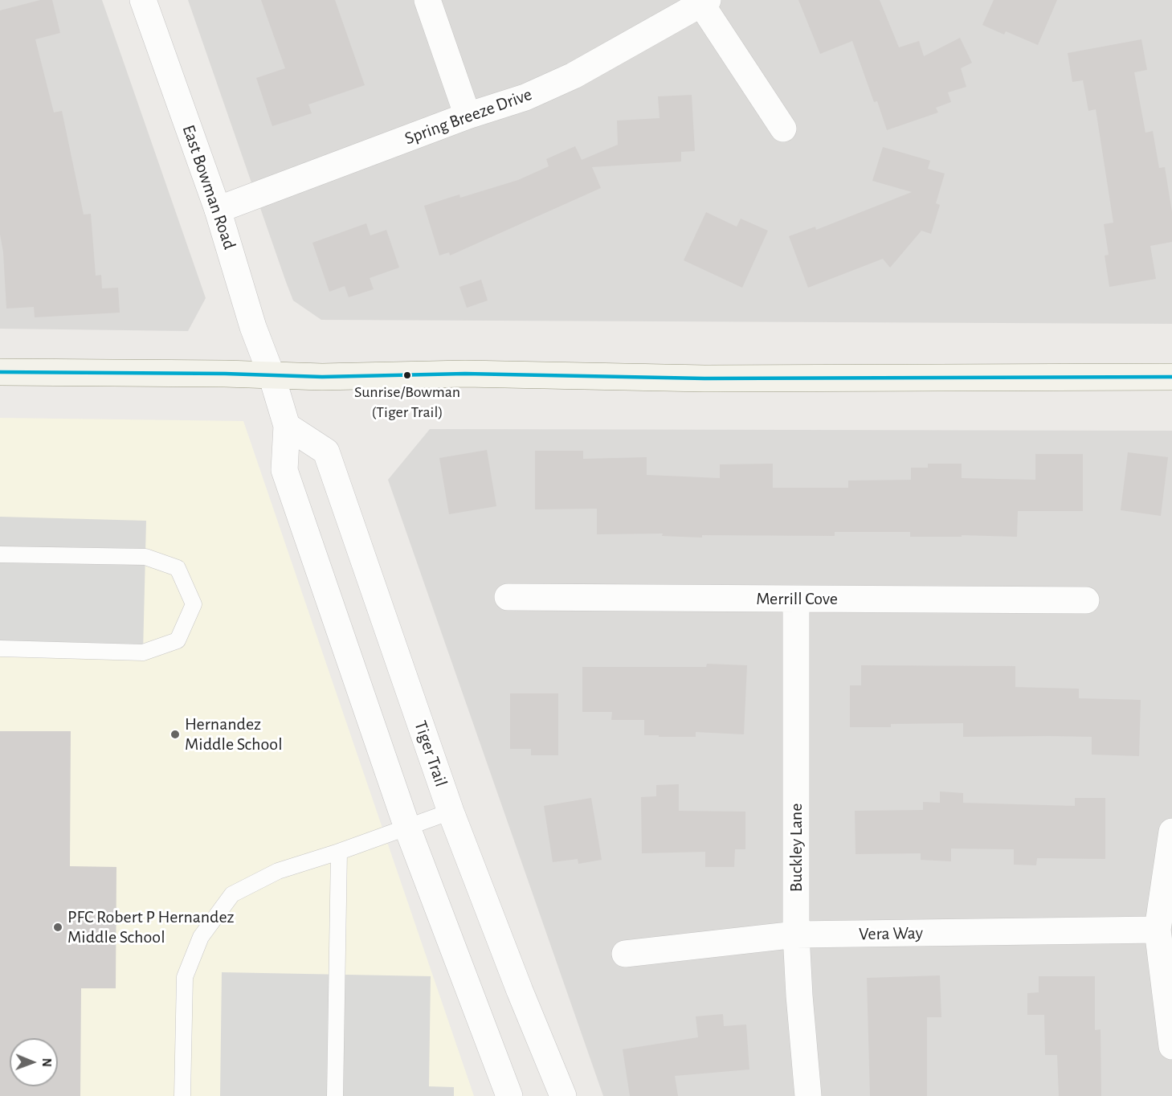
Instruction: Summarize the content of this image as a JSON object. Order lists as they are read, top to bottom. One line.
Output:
{"streets":{"street":["Spring Breeze Drive","East Bowman Road","Merrill Cove","Tiger Trail","Buckley Lane","Vera Way"]},"crossings":[["Spring Breeze Drive","East Bowman Road"],["Merrill Cove","Buckley Lane"],["Buckley Lane","Vera Way"]],"places":["Sunrise/Bowman (Tiger Trail)","Hernandez Middle School","PFC Robert P Hernandez Middle School"],"north":"right"}
